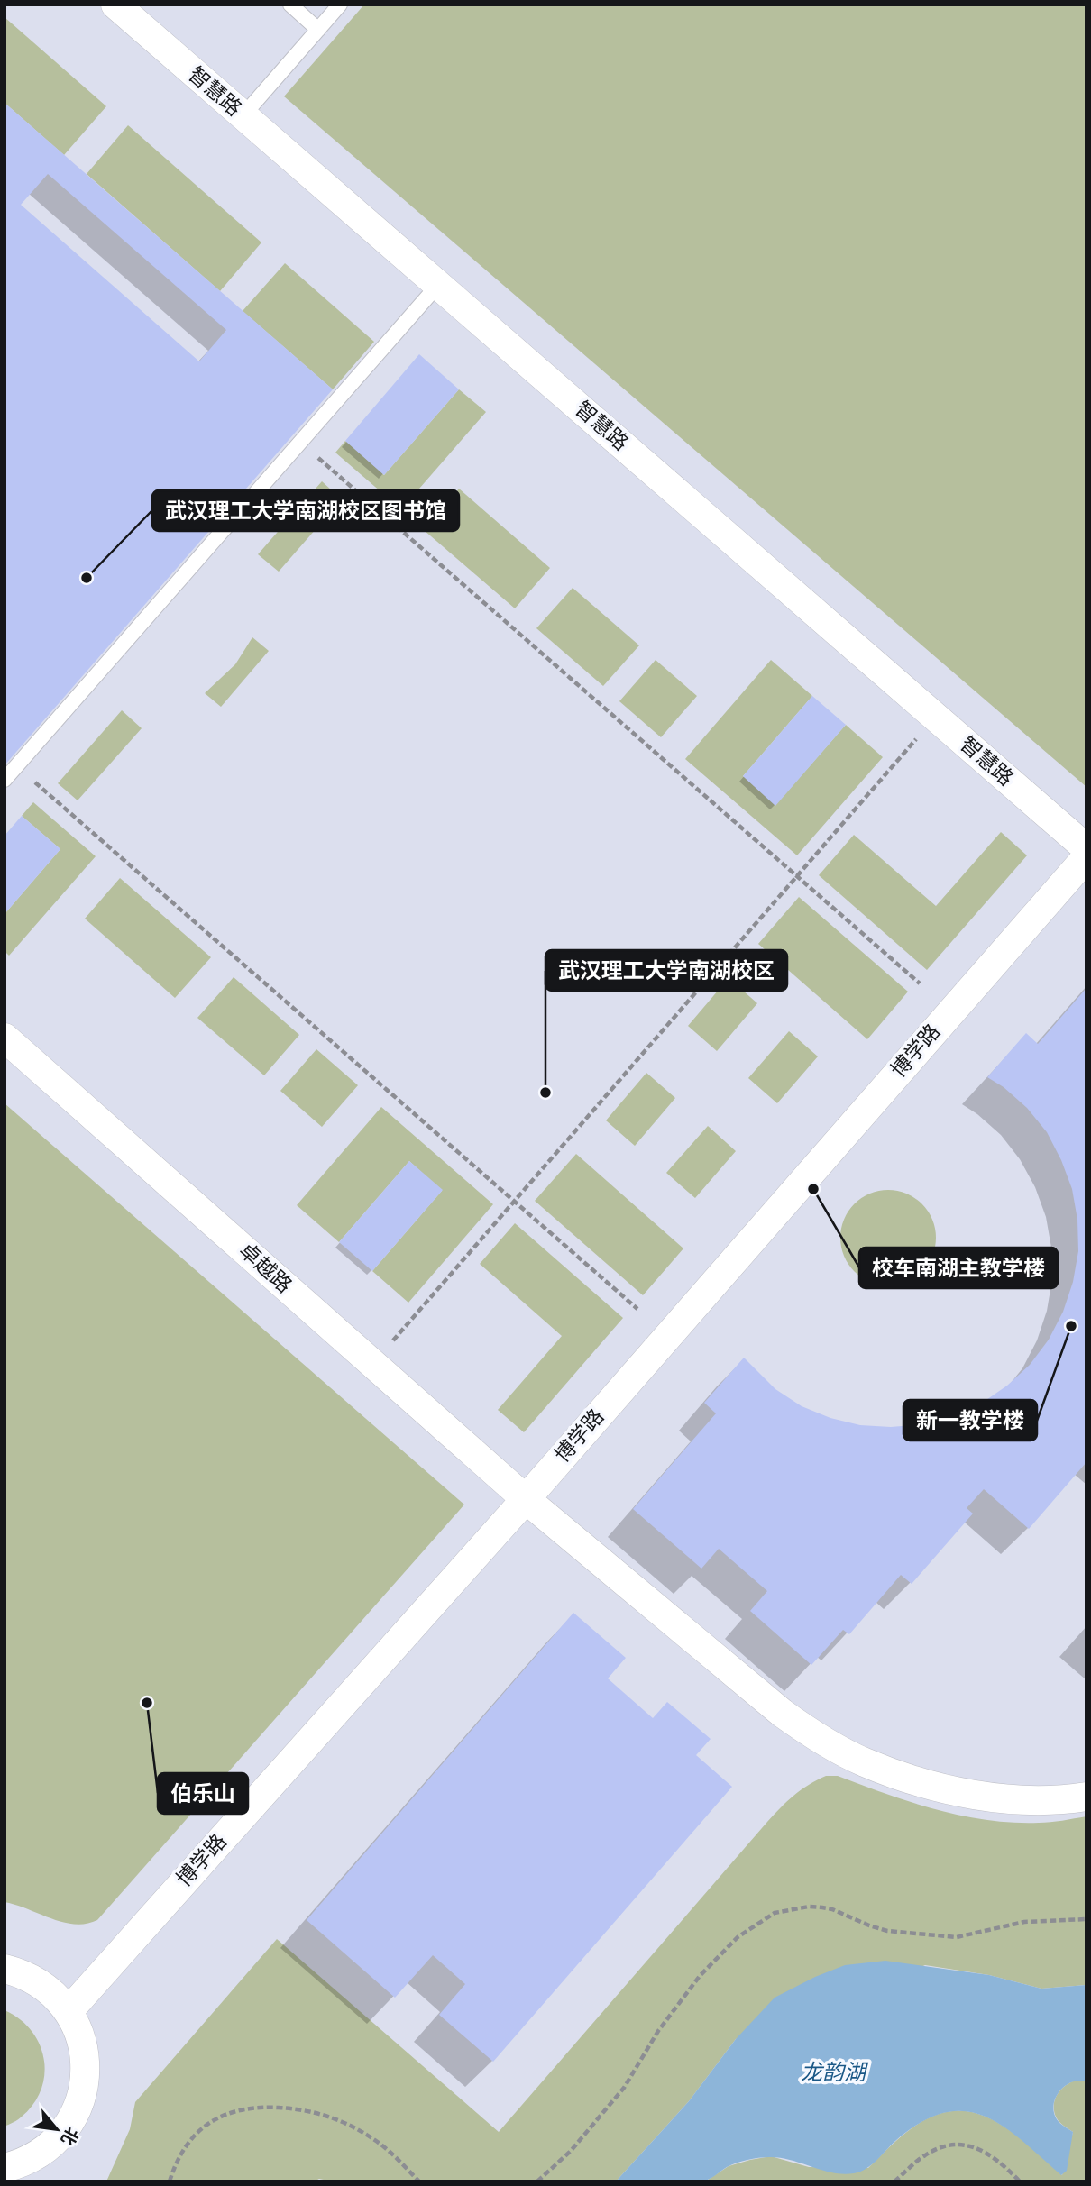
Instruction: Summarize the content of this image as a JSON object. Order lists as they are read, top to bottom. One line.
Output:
{"streets":{"street":["智慧路","博学路","卓越路"]},"crossings":[["博学路","卓越路"]],"water":["龙韵湖"],"places":["武汉理工大学南湖校区图书馆","武汉理工大学南湖校区","校车南湖主教学楼","新一教学楼","伯乐山"],"north":"bottom right"}
